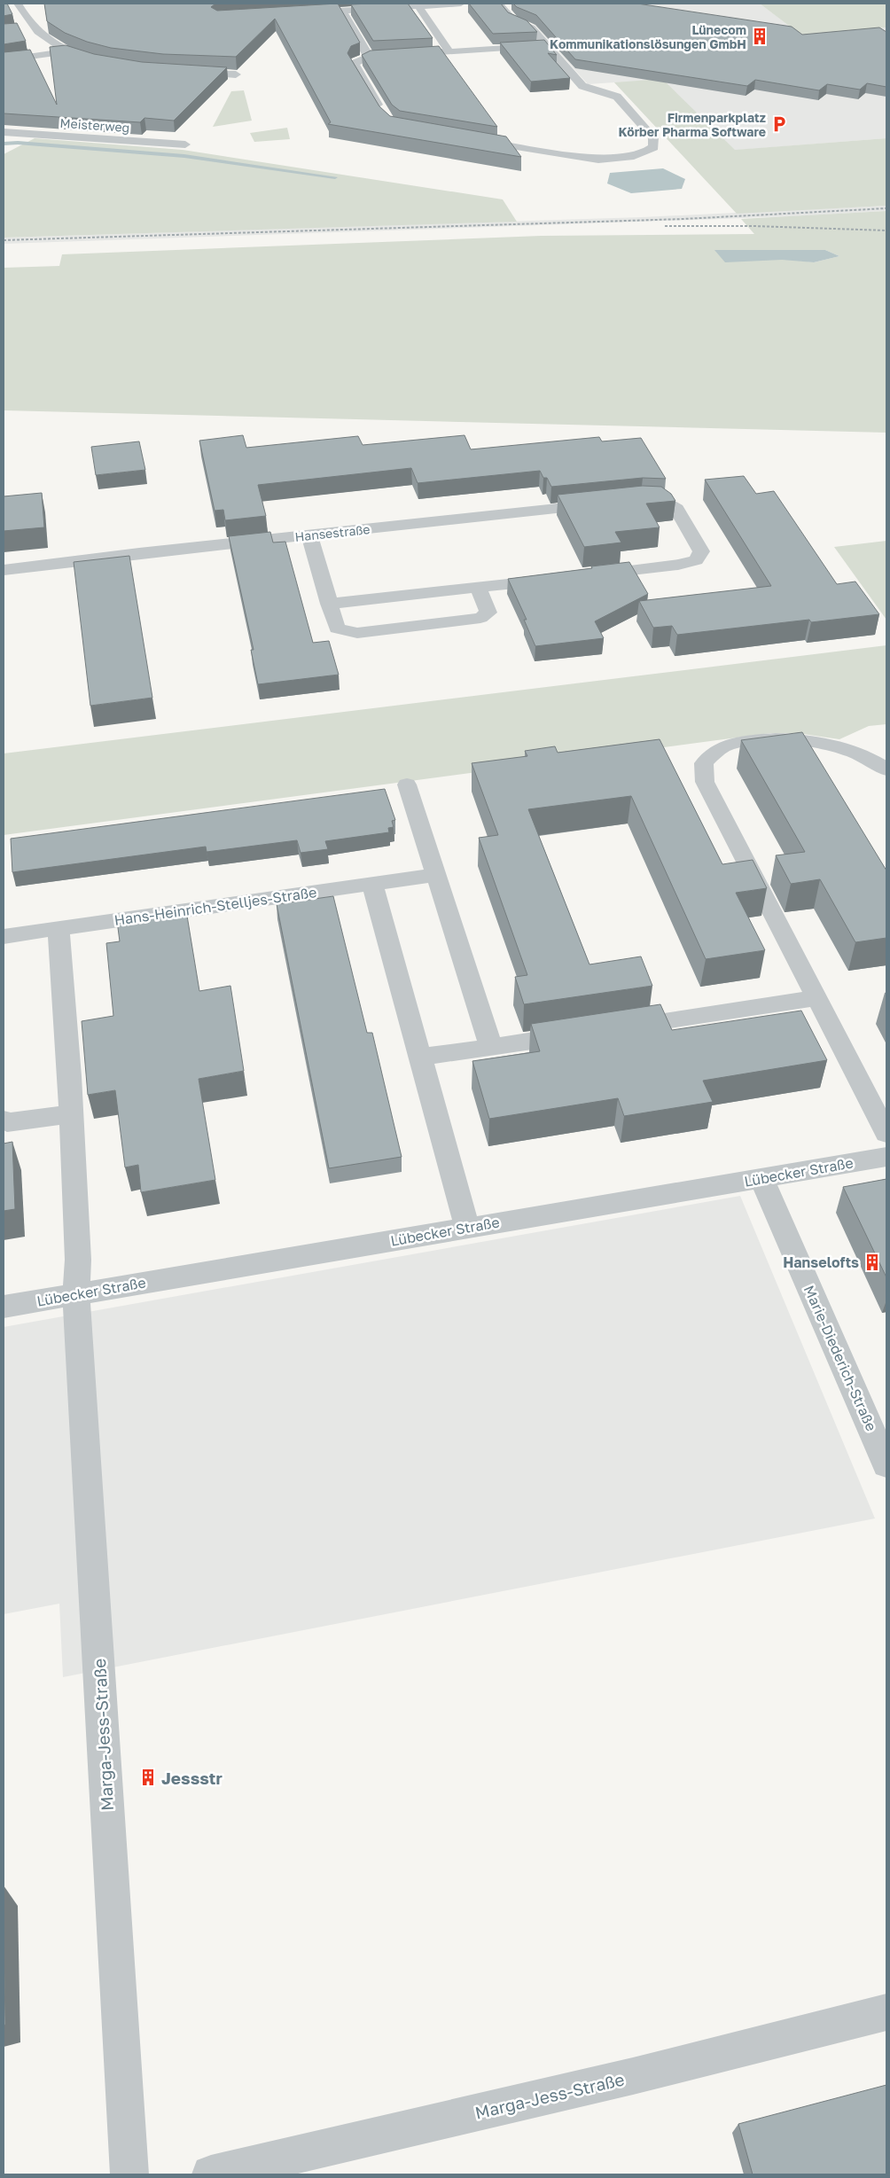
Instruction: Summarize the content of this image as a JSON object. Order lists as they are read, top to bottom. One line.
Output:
{"streets":{"street":["Meisterweg","Hansestraße","Hans-Heinrich-Stelljes-Straße","Lübecker Straße","Marie-Diederich-Straße","Marga-Jess-Straße"]},"crossings":[["Lübecker Straße","Marie-Diederich-Straße"],["Lübecker Straße","Marga-Jess-Straße"]],"places":{"building":["Lünecom Kommunikationslösungen GmbH","Hanselofts","Jessstr"],"parking":["Firmenparkplatz Körber Pharma Software"]}}
